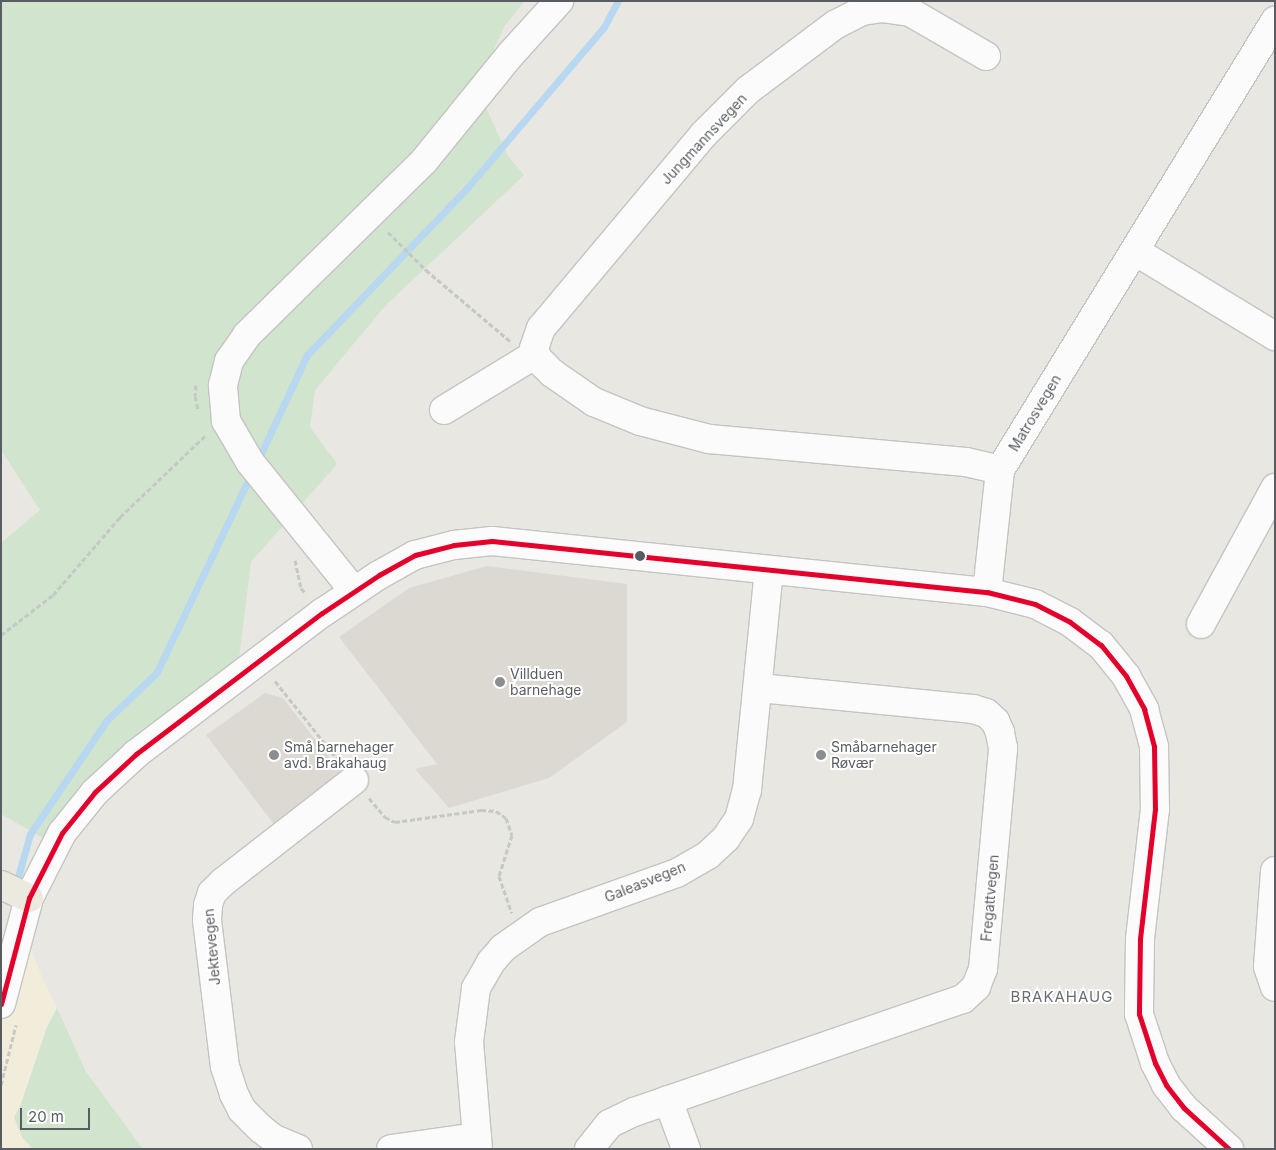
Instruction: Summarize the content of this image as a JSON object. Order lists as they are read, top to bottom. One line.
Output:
{"streets":{"street":["Jungmannsvegen","Matrosvegen","Galeasvegen","Fregattvegen","Jektevegen"]},"crossings":[["Galeasvegen","Fregattvegen"]],"districts":["BRAKAHAUG"],"places":["Villduen barnehage","Små barnehager avd. Brakahaug","Småbarnehager Røvær"],"scale_bar":"20 m"}
